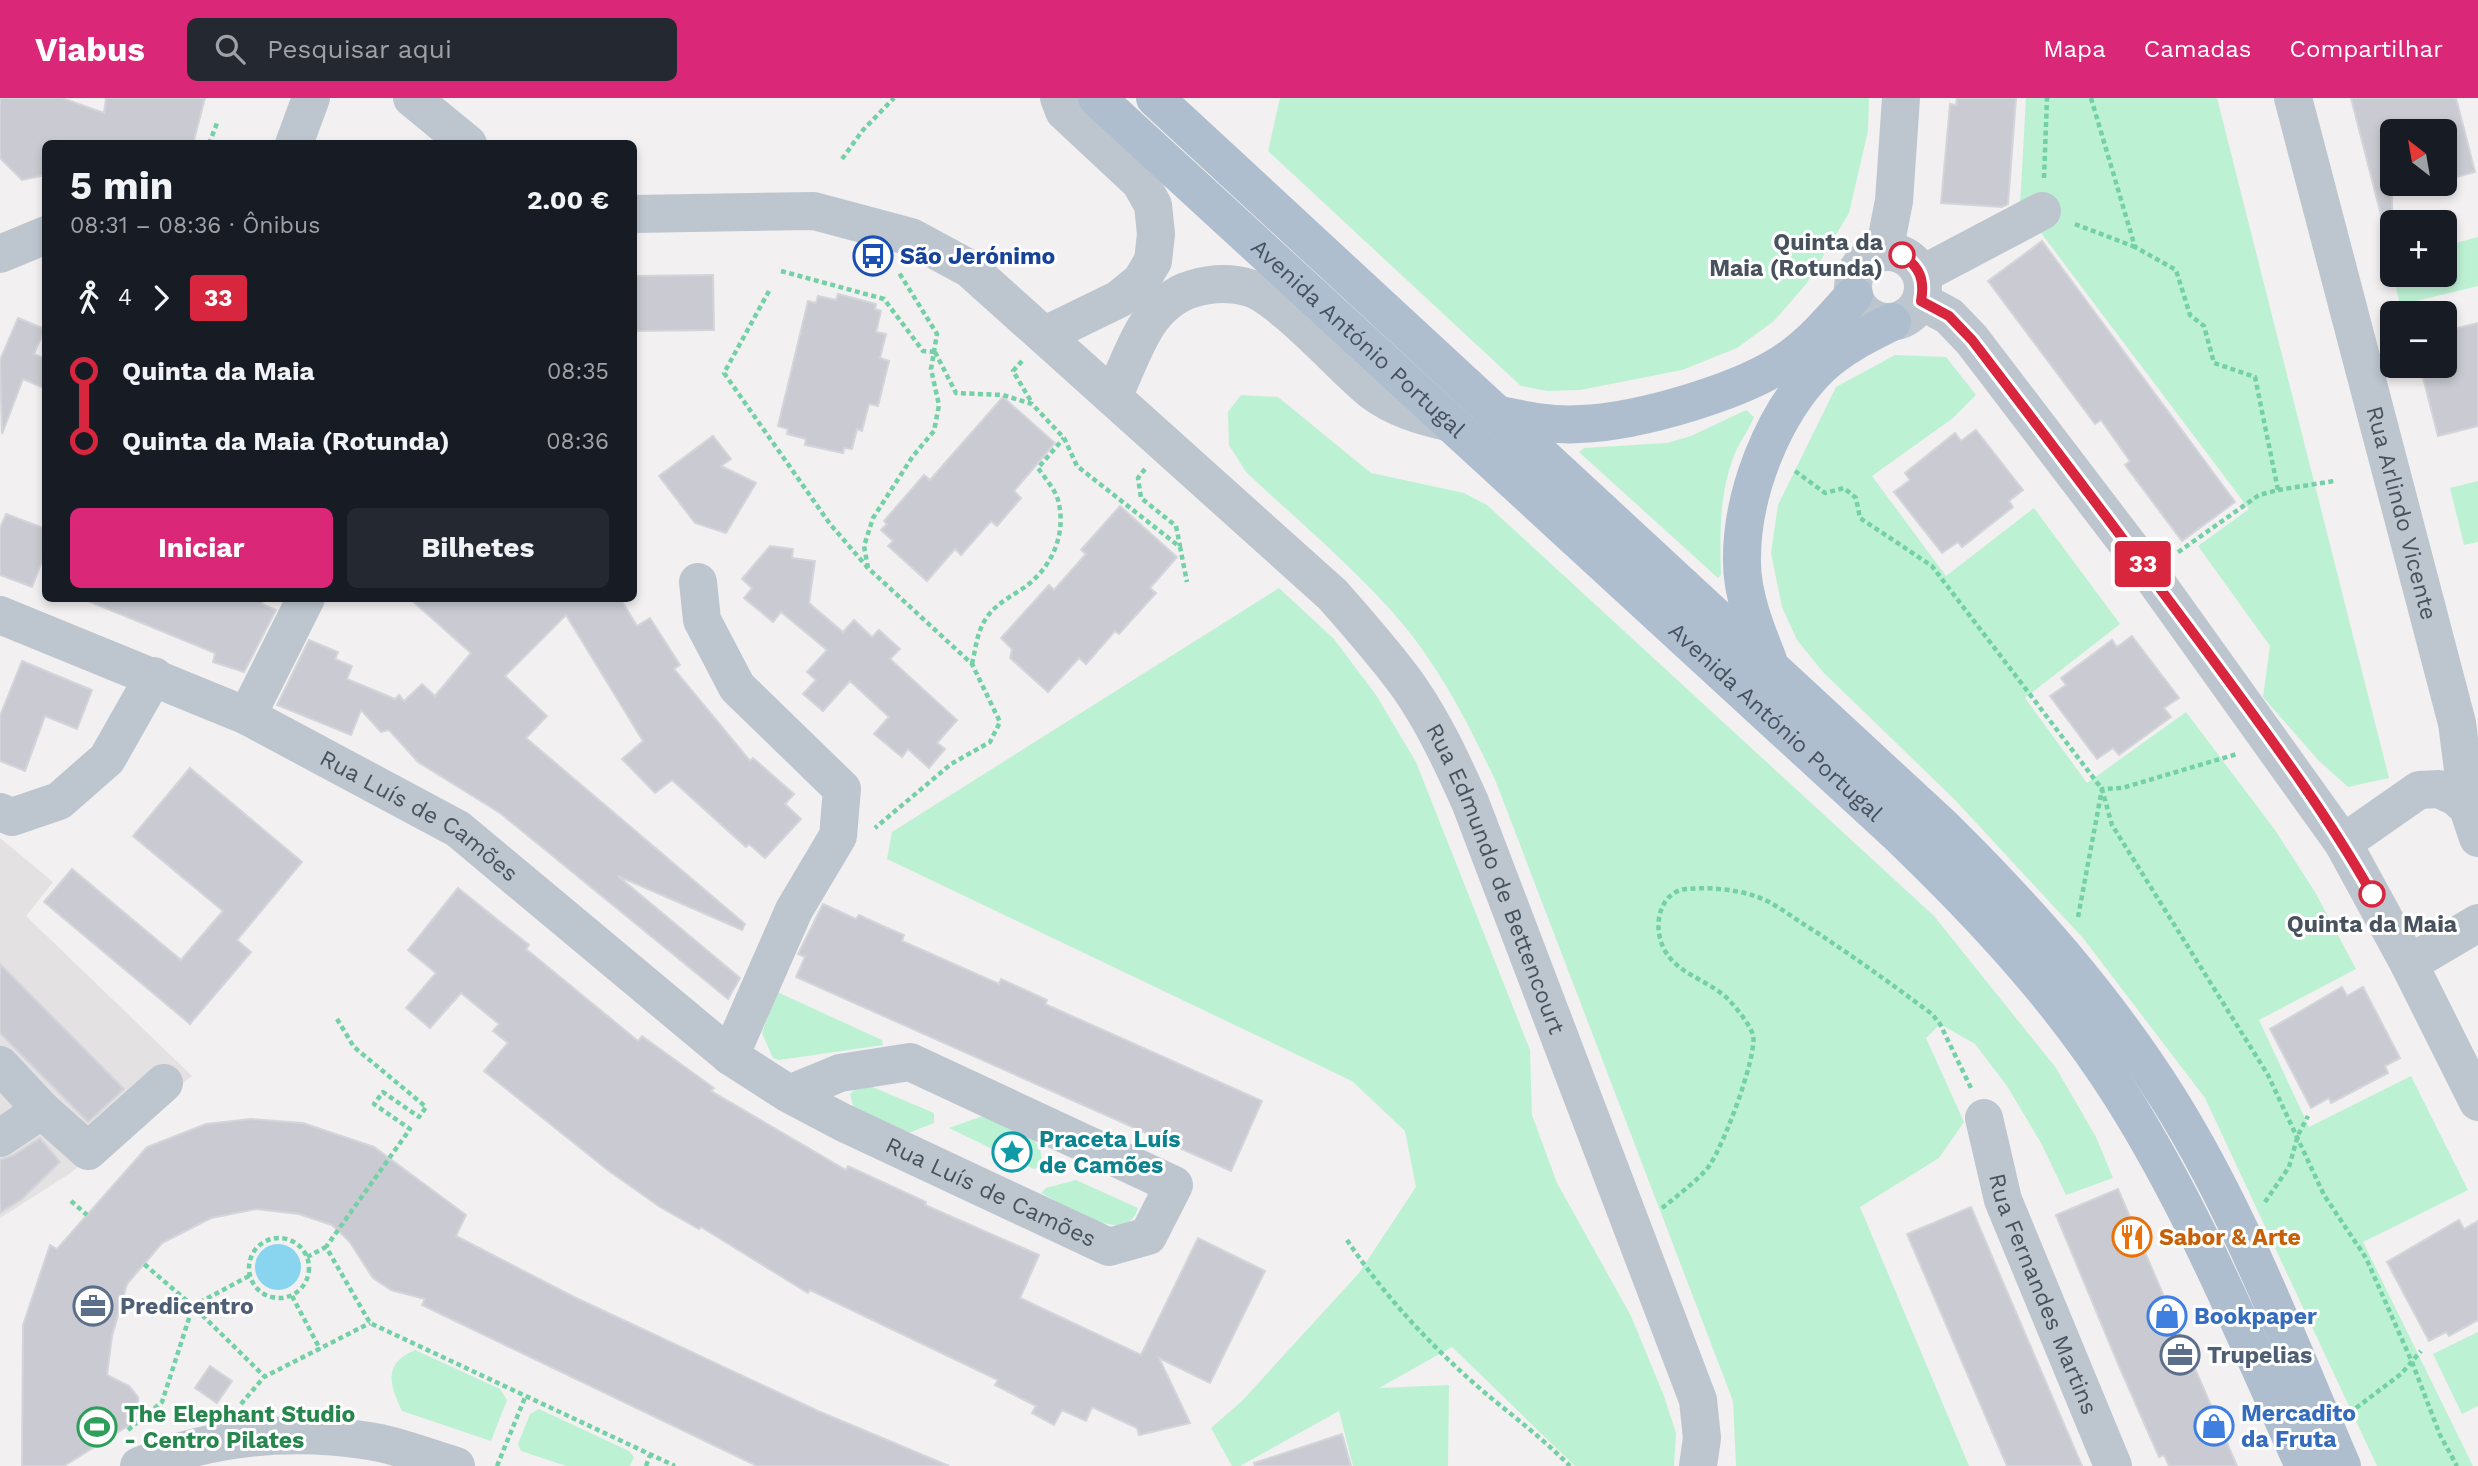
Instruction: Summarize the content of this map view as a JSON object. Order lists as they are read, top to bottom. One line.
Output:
{"streets":{"main road":["Avenida António Portugal"],"street":["Rua Arlindo Vicente","Rua Luís de Camões","Rua Edmundo de Bettencourt","Rua Fernandes Martins"]},"places":{"other":["Quinta da Maia (Rotunda)","Quinta da Maia"],"bus stop":["São Jerónimo"],"place":["Praceta Luís de Camões"],"restaurant":["Sabor & Arte"],"office":["Predicentro","Trupelias"],"shop":["Bookpaper","Mercadito da Fruta"],"sports":["The Elephant Studio - Centro Pilates"]},"lines":["bus line 33"],"north":"top left","page":{"header":"Viabus","search":"Pesquisar aqui","nav":["Mapa","Camadas","Compartilhar"],"on_map":"33","map_buttons":["+","−"],"heading":["5 min","08:31 – 08:36 · Ônibus","2.00 €"],"legs":["4","33"],"list":[{"name":"Quinta da Maia","value":"08:35"},{"name":"Quinta da Maia (Rotunda)","value":"08:36"}],"buttons":["Iniciar","Bilhetes"]}}
